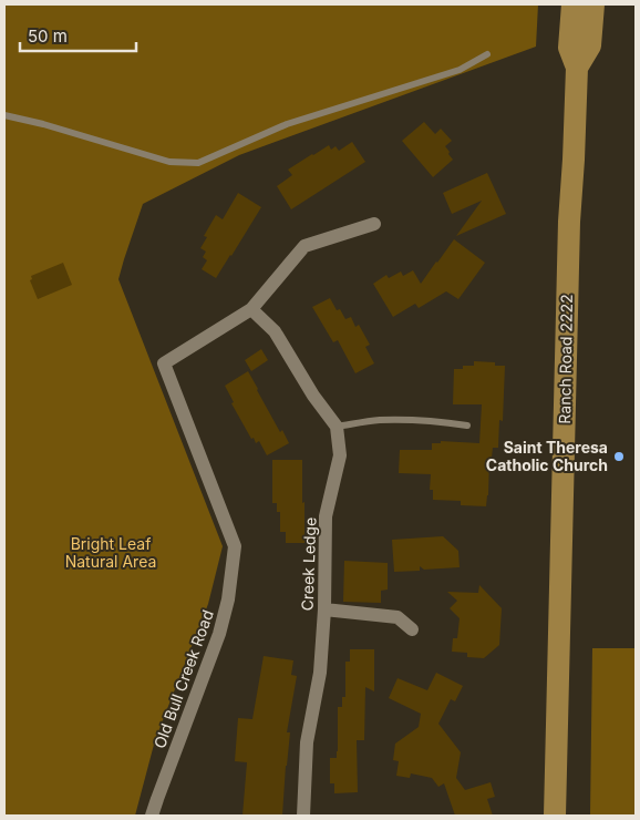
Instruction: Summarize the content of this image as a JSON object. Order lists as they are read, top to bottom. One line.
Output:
{"streets":{"main road":["Ranch Road 2222"],"street":["Creek Ledge","Old Bull Creek Road"]},"crossings":[["Creek Ledge","Old Bull Creek Road"]],"parks":["Bright Leaf Natural Area"],"places":["Saint Theresa Catholic Church"],"scale_bar":"50 m"}
